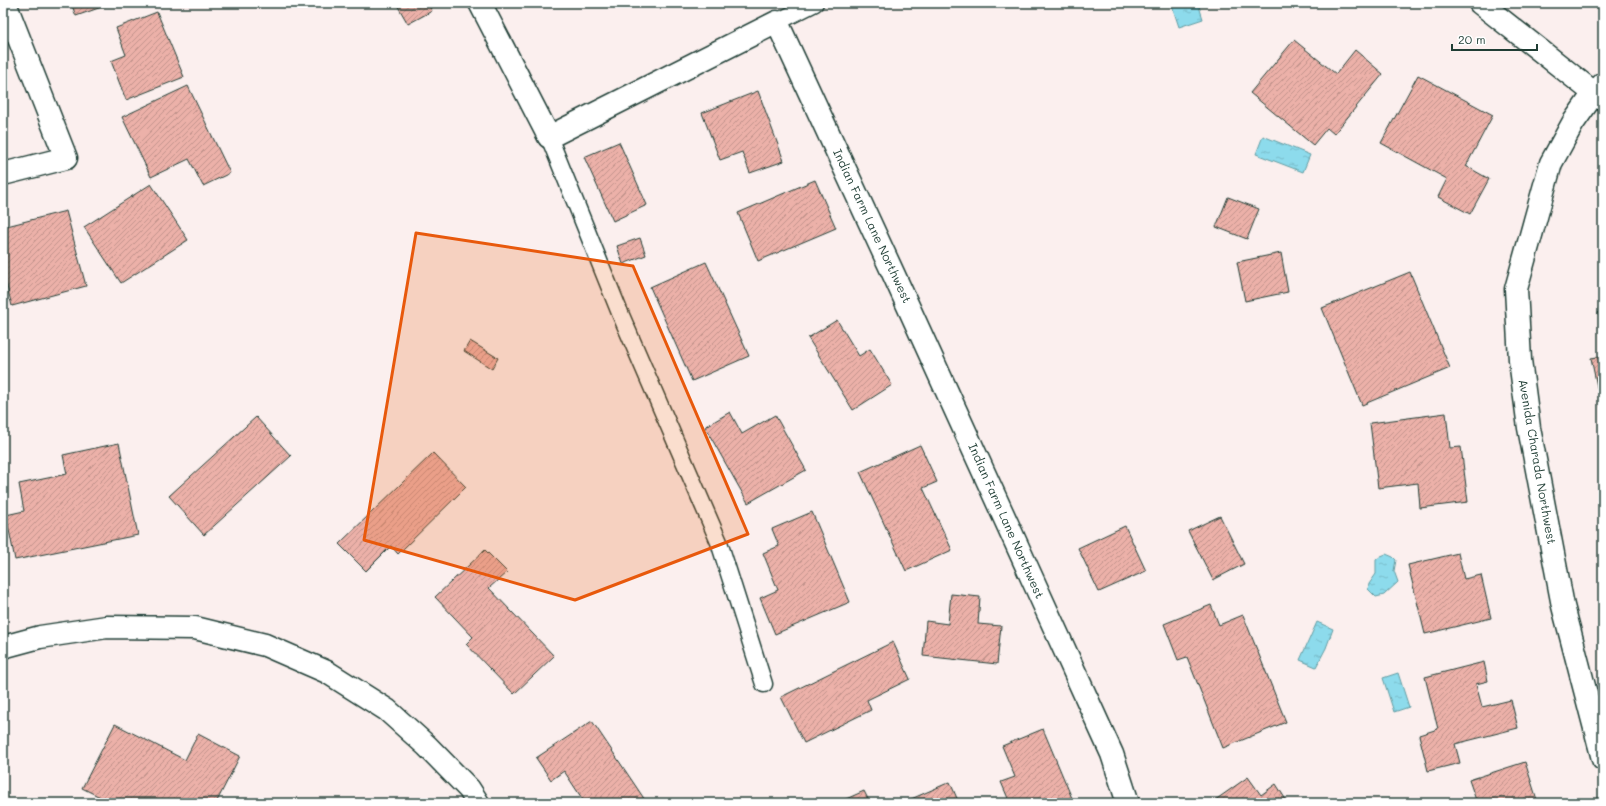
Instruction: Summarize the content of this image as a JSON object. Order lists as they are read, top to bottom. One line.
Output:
{"streets":{"street":["Indian Farm Lane Northwest","Avenida Charada Northwest"]},"scale_bar":"20 m"}
